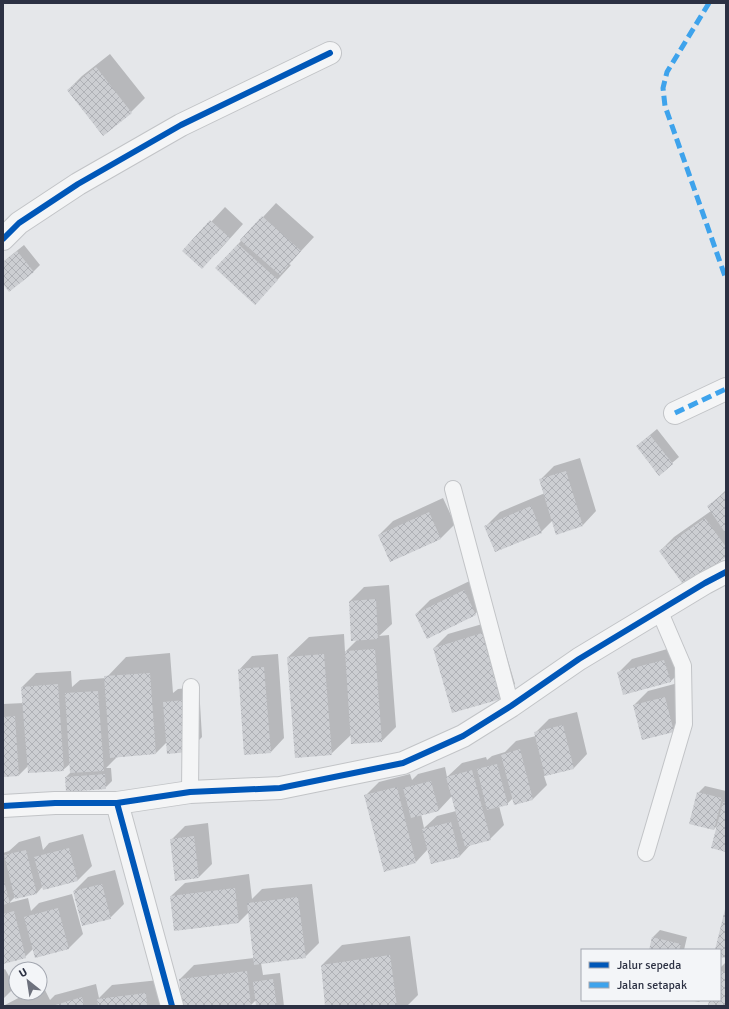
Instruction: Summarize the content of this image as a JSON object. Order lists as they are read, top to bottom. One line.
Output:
{"legend":["Jalur sepeda","Jalan setapak"],"north":"top left"}
